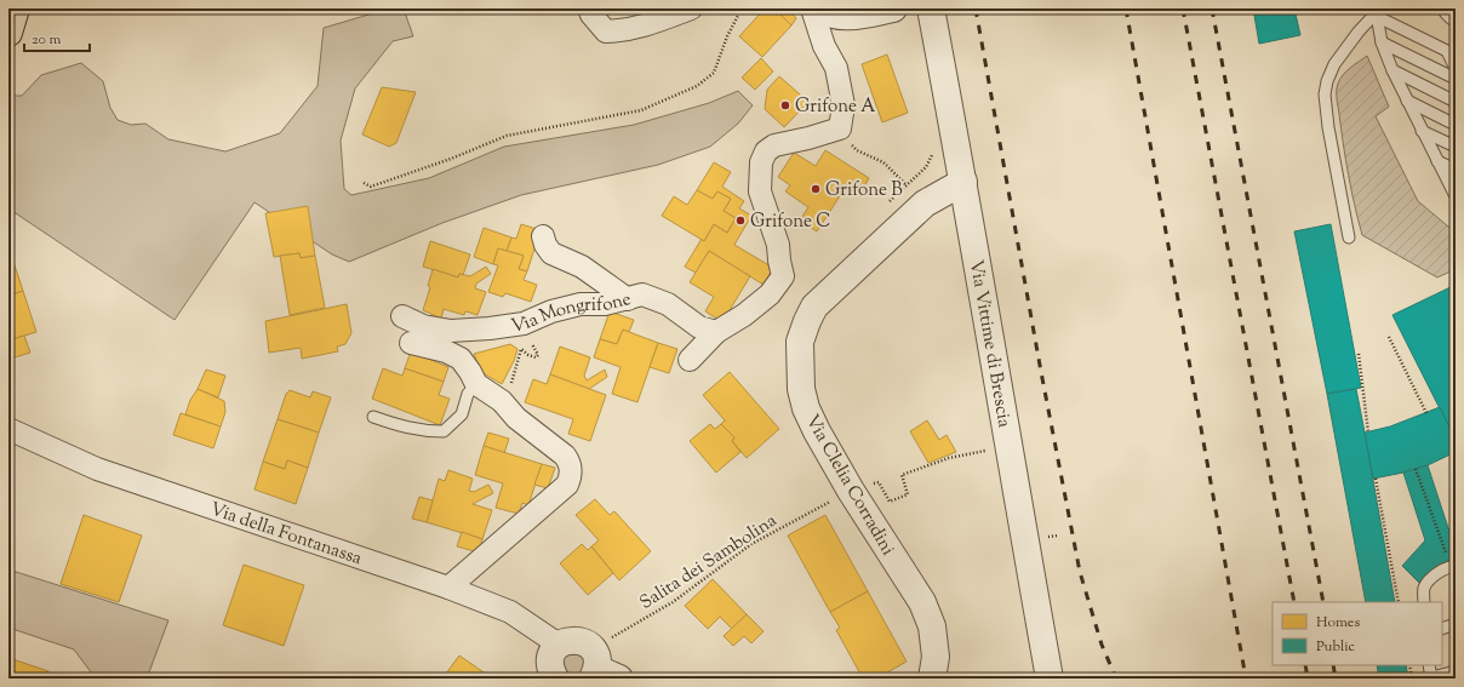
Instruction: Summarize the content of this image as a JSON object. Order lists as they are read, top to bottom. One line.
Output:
{"streets":{"street":["Via Mongrifone","Via Vittime di Brescia","Via Clelia Corradini","Via della Fontanassa"],"path":["Salita dei Sambolina"]},"crossings":[["Via Vittime di Brescia","Via Clelia Corradini"]],"places":["Grifone A","Grifone B","Grifone C"],"legend":["Homes","Public"],"scale_bar":"20 m"}
